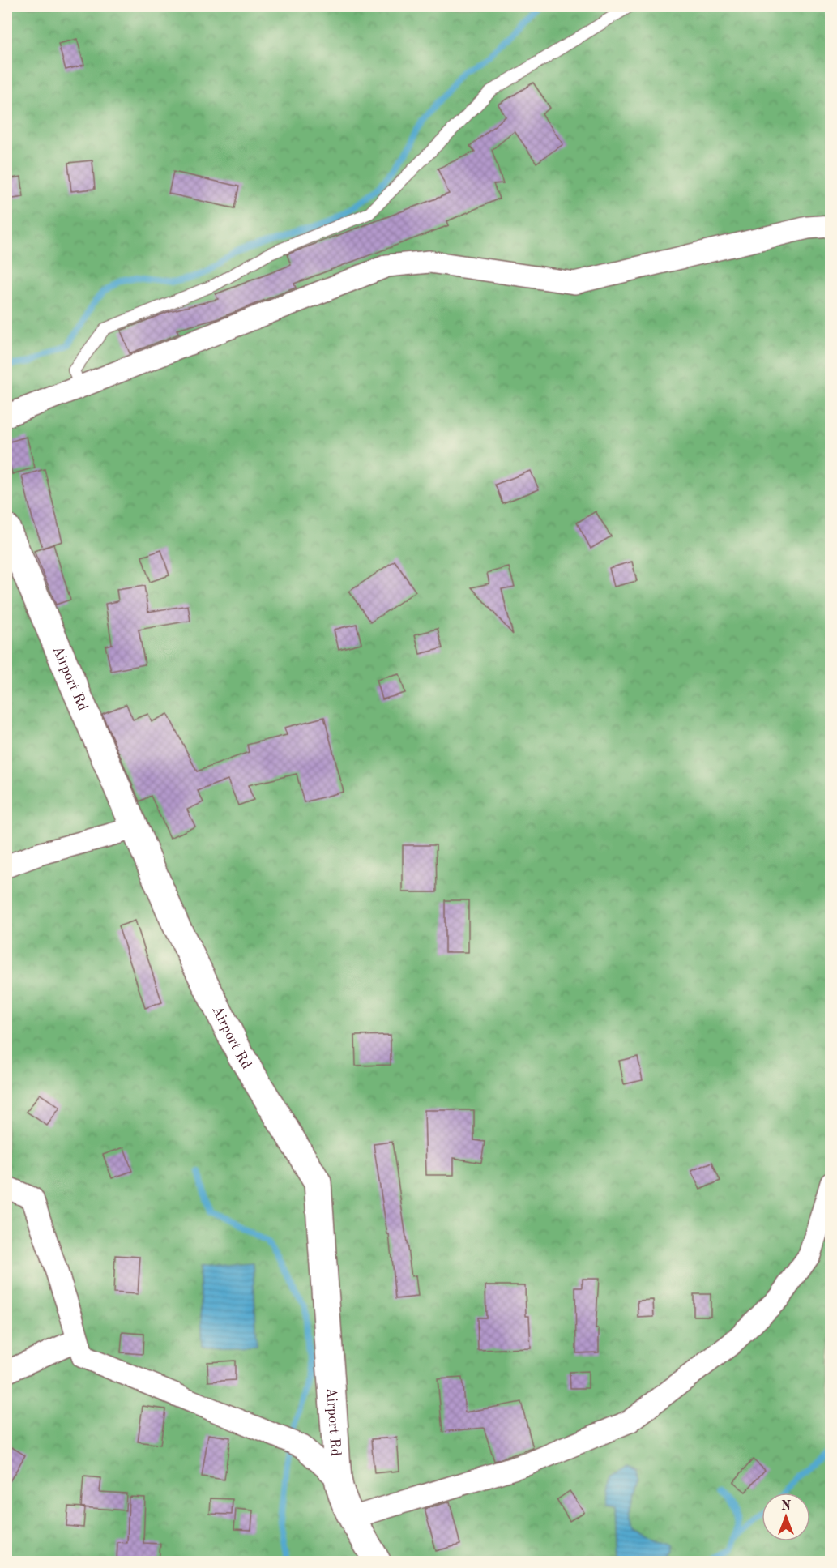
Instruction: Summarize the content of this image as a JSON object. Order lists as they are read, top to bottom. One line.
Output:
{"streets":{"main road":["Airport Rd"]},"north":"top"}
